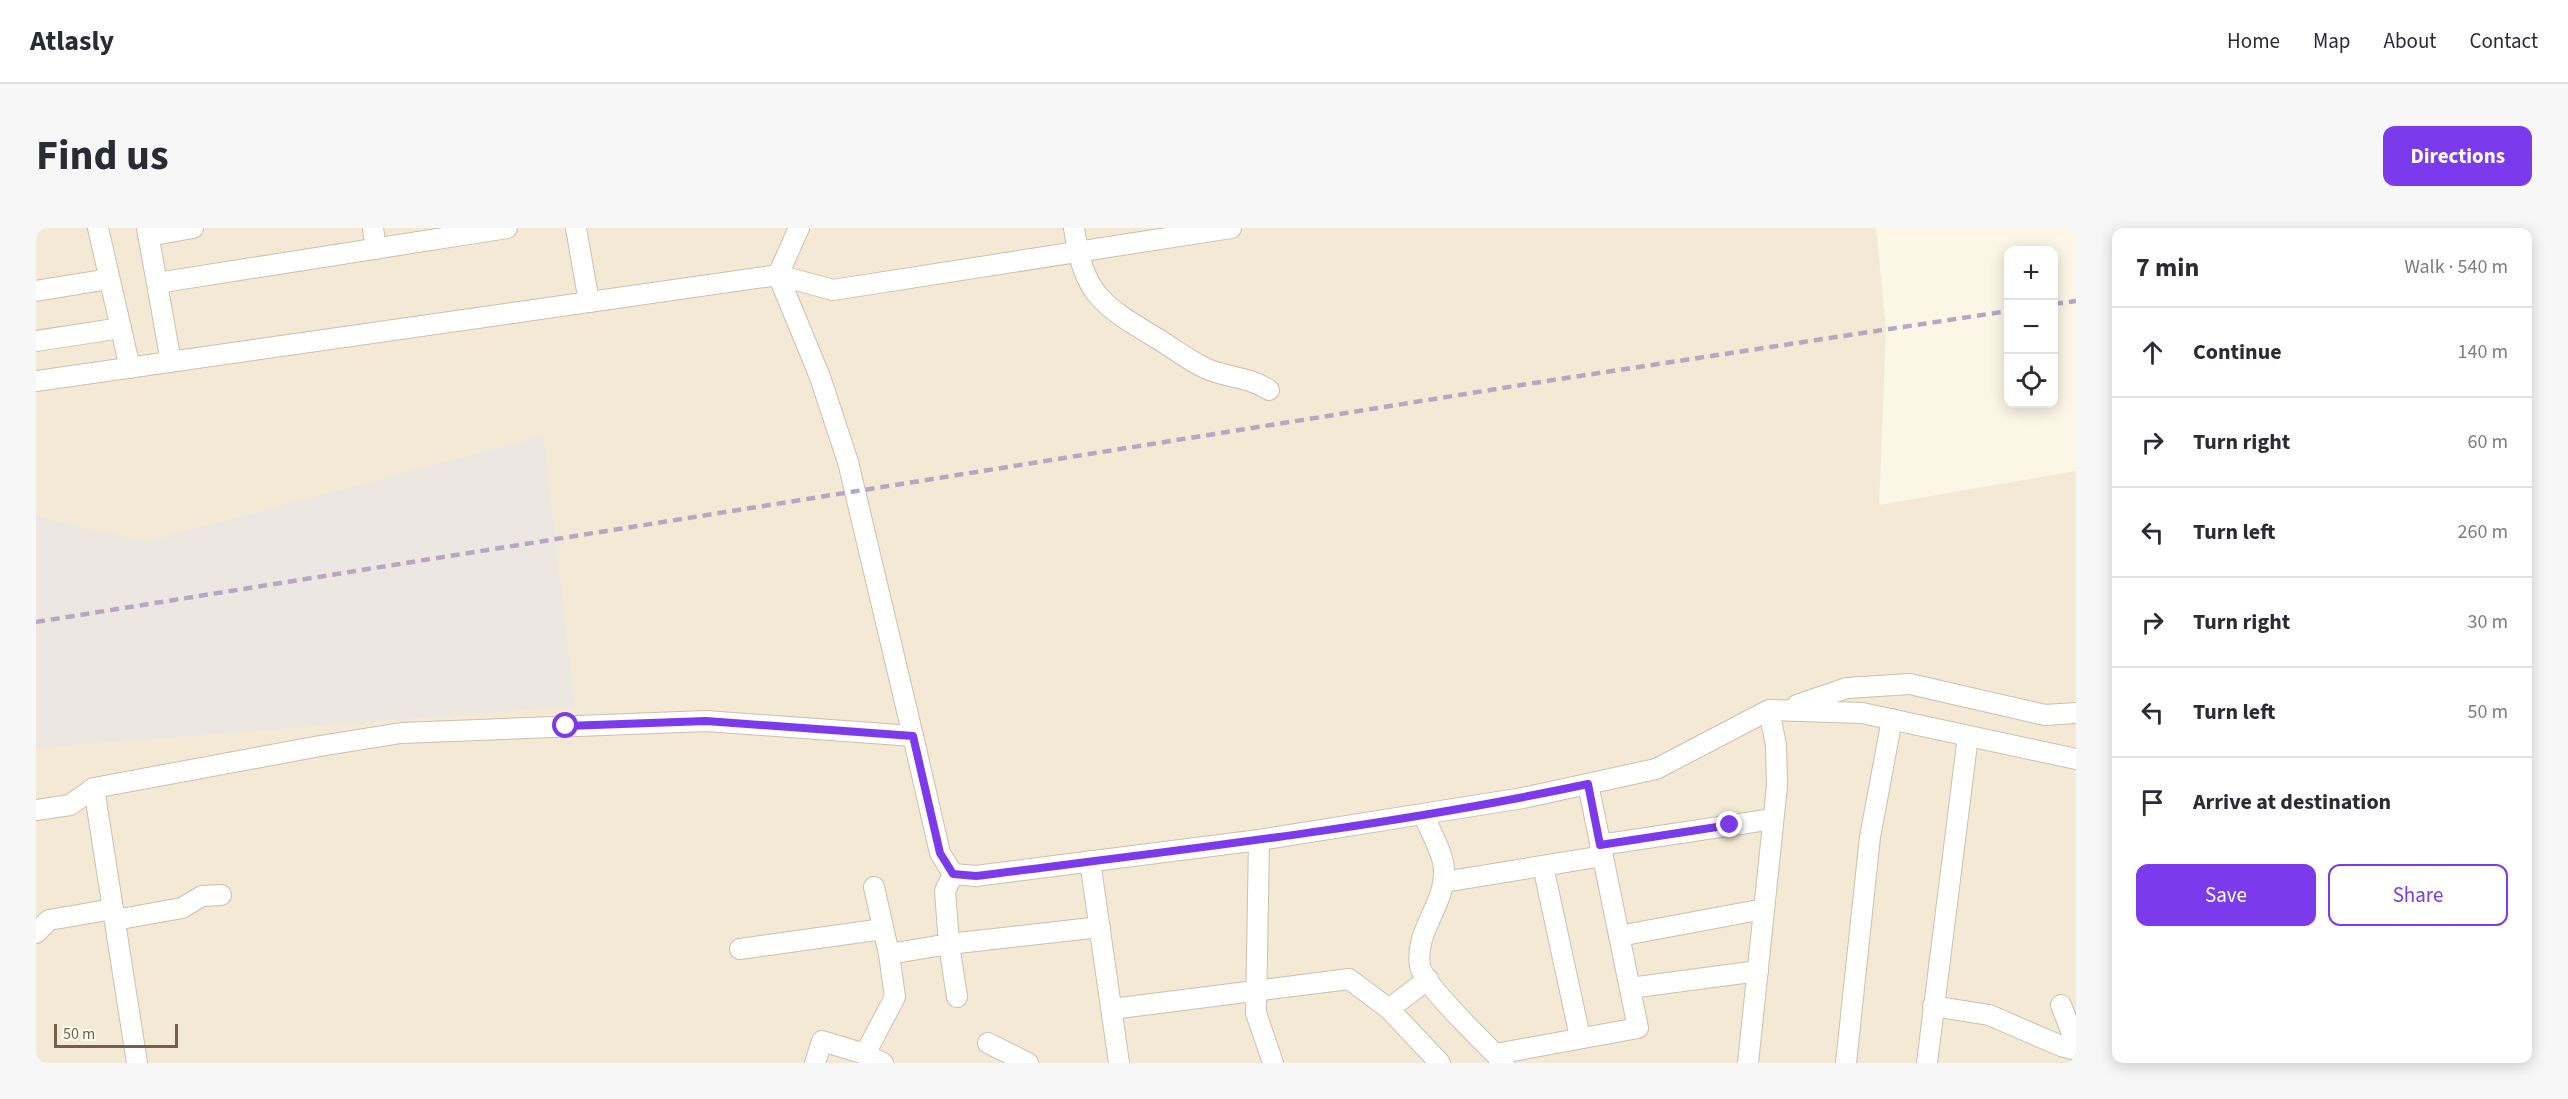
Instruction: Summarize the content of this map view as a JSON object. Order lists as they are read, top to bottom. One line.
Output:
{"scale_bar":"50 m","page":{"header":"Atlasly","nav":["Home","Map","About","Contact"],"title":"Find us","buttons":["Directions",["Save","Share"]],"heading":["7 min","Walk · 540 m"],"map_buttons":["+","−"],"list":[["Continue","140 m"],["Turn right","60 m"],["Turn left","260 m"],["Turn right","30 m"],["Turn left","50 m"],"Arrive at destination"],"scale":"50 m"}}
